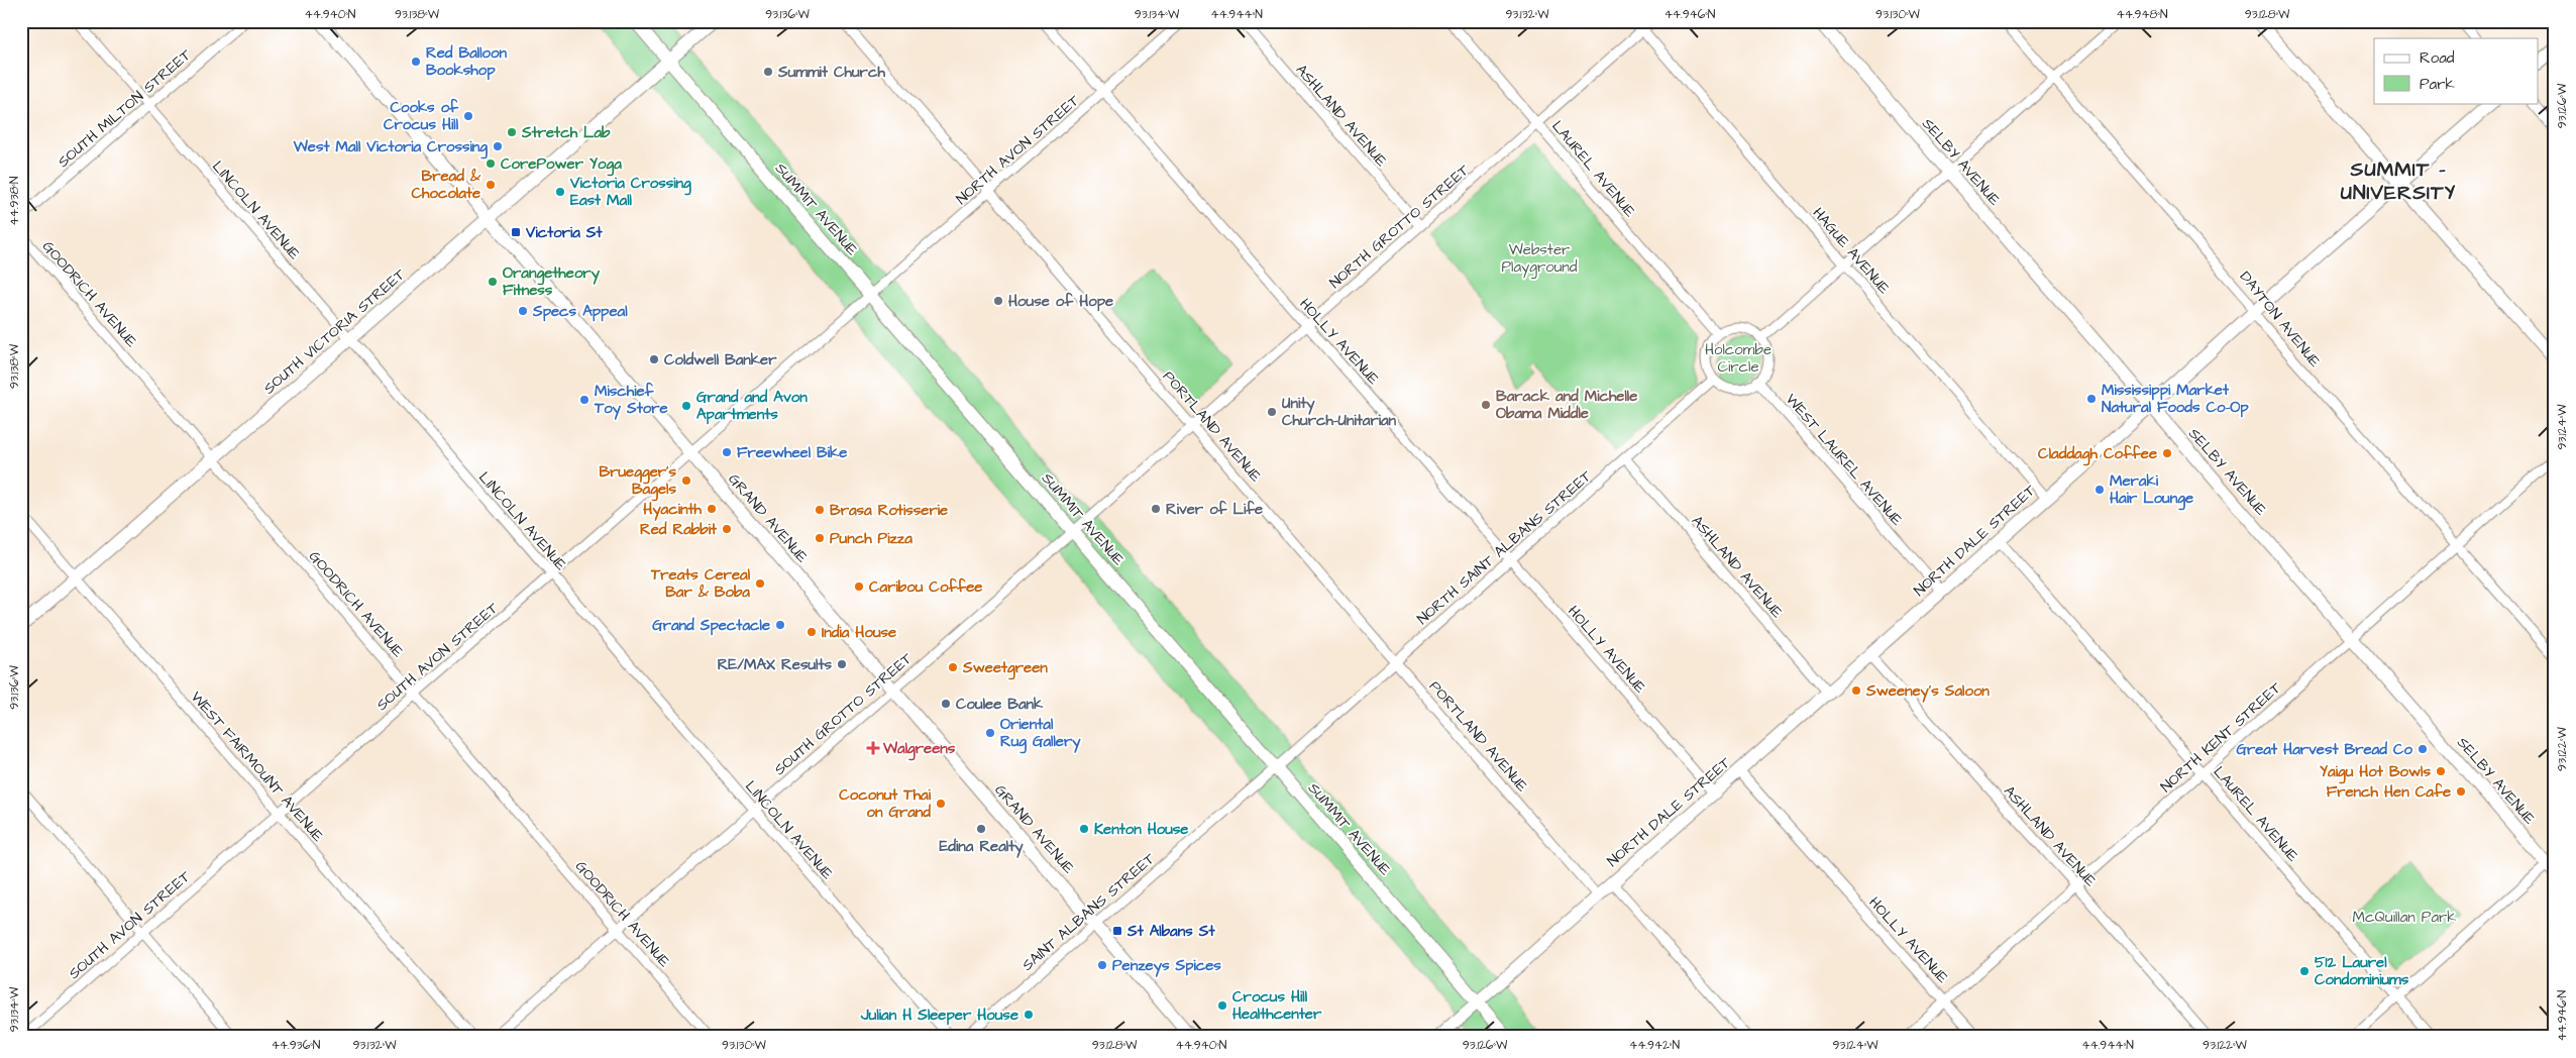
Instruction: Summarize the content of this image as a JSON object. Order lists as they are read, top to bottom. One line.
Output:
{"streets":{"street":["SOUTH MILTON STREET","ASHLAND AVENUE","NORTH AVON STREET","SELBY AVENUE","LAUREL AVENUE","SUMMIT AVENUE","LINCOLN AVENUE","NORTH GROTTO STREET","HAGUE AVENUE","GOODRICH AVENUE","DAYTON AVENUE","SOUTH VICTORIA STREET","HOLLY AVENUE","PORTLAND AVENUE","WEST LAUREL AVENUE","GRAND AVENUE","NORTH DALE STREET","NORTH SAINT ALBANS STREET","SOUTH AVON STREET","SOUTH GROTTO STREET","NORTH KENT STREET","WEST FAIRMOUNT AVENUE","SAINT ALBANS STREET"]},"crossings":[["SOUTH MILTON STREET","LINCOLN AVENUE"],["ASHLAND AVENUE","NORTH GROTTO STREET"],["ASHLAND AVENUE","NORTH DALE STREET"],["ASHLAND AVENUE","NORTH SAINT ALBANS STREET"],["ASHLAND AVENUE","NORTH KENT STREET"],["NORTH AVON STREET","SUMMIT AVENUE"],["NORTH AVON STREET","HOLLY AVENUE"],["NORTH AVON STREET","PORTLAND AVENUE"],["NORTH AVON STREET","SOUTH AVON STREET"],["SELBY AVENUE","NORTH DALE STREET"],["SELBY AVENUE","NORTH KENT STREET"],["LAUREL AVENUE","NORTH GROTTO STREET"],["LAUREL AVENUE","WEST LAUREL AVENUE"],["LAUREL AVENUE","NORTH DALE STREET"],["LAUREL AVENUE","NORTH SAINT ALBANS STREET"],["LAUREL AVENUE","NORTH KENT STREET"],["SUMMIT AVENUE","NORTH GROTTO STREET"],["SUMMIT AVENUE","SOUTH VICTORIA STREET"],["SUMMIT AVENUE","NORTH DALE STREET"],["SUMMIT AVENUE","NORTH SAINT ALBANS STREET"],["SUMMIT AVENUE","SOUTH AVON STREET"],["SUMMIT AVENUE","SOUTH GROTTO STREET"],["SUMMIT AVENUE","SAINT ALBANS STREET"],["LINCOLN AVENUE","SOUTH VICTORIA STREET"],["LINCOLN AVENUE","SOUTH AVON STREET"],["LINCOLN AVENUE","SOUTH GROTTO STREET"],["NORTH GROTTO STREET","HAGUE AVENUE"],["NORTH GROTTO STREET","HOLLY AVENUE"],["NORTH GROTTO STREET","PORTLAND AVENUE"],["NORTH GROTTO STREET","SOUTH GROTTO STREET"],["HAGUE AVENUE","NORTH DALE STREET"],["GOODRICH AVENUE","SOUTH VICTORIA STREET"],["GOODRICH AVENUE","SOUTH AVON STREET"],["GOODRICH AVENUE","SOUTH GROTTO STREET"],["DAYTON AVENUE","NORTH DALE STREET"],["DAYTON AVENUE","NORTH KENT STREET"],["SOUTH VICTORIA STREET","GRAND AVENUE"],["SOUTH VICTORIA STREET","WEST FAIRMOUNT AVENUE"],["HOLLY AVENUE","NORTH DALE STREET"],["HOLLY AVENUE","NORTH SAINT ALBANS STREET"],["HOLLY AVENUE","NORTH KENT STREET"],["PORTLAND AVENUE","NORTH DALE STREET"],["PORTLAND AVENUE","NORTH SAINT ALBANS STREET"],["WEST LAUREL AVENUE","NORTH DALE STREET"],["WEST LAUREL AVENUE","NORTH SAINT ALBANS STREET"],["GRAND AVENUE","SOUTH AVON STREET"],["GRAND AVENUE","SOUTH GROTTO STREET"],["GRAND AVENUE","SAINT ALBANS STREET"],["NORTH SAINT ALBANS STREET","SAINT ALBANS STREET"],["SOUTH AVON STREET","WEST FAIRMOUNT AVENUE"]],"districts":["SUMMIT - UNIVERSITY"],"parks":["Webster Playground","Holcombe Circle","McQuillan Park"],"places":{"other":["Red Balloon Bookshop","Summit Church","Cooks of Crocus Hill","Stretch Lab","West Mall Victoria Crossing","CorePower Yoga","Bread & Chocolate","Victoria Crossing East Mall","Orangetheory Fitness","House of Hope","Specs Appeal","Coldwell Banker","Mississippi Market Natural Foods Co-Op","Mischief Toy Store","Barack and Michelle Obama Middle","Grand and Avon Apartments","Unity Church-Unitarian","Freewheel Bike","Claddagh Coffee","Bruegger's Bagels","Meraki Hair Lounge","Hyacinth","River of Life","Brasa Rotisserie","Red Rabbit","Punch Pizza","Treats Cereal Bar & Boba","Caribou Coffee","Grand Spectacle","India House","RE/MAX Results","Sweetgreen","Sweeney's Saloon","Coulee Bank","Oriental Rug Gallery","Great Harvest Bread Co","Yaigu Hot Bowls","French Hen Cafe","Coconut Thai on Grand","Edina Realty","Kenton House","Penzeys Spices","512 Laurel Condominiums","Crocus Hill Healthcenter","Julian H Sleeper House"],"transit":["Victoria St","St Albans St"],"health":["Walgreens"]},"legend":["Road","Park"],"coordinates":["44.940°N","93.138°W","93.136°W","93.134°W","44.944°N","93.132°W","44.946°N","93.130°W","44.948°N","93.128°W","93.126°W","44.938°N","93.124°W","93.122°W","44.936°N","44.942°N"]}
